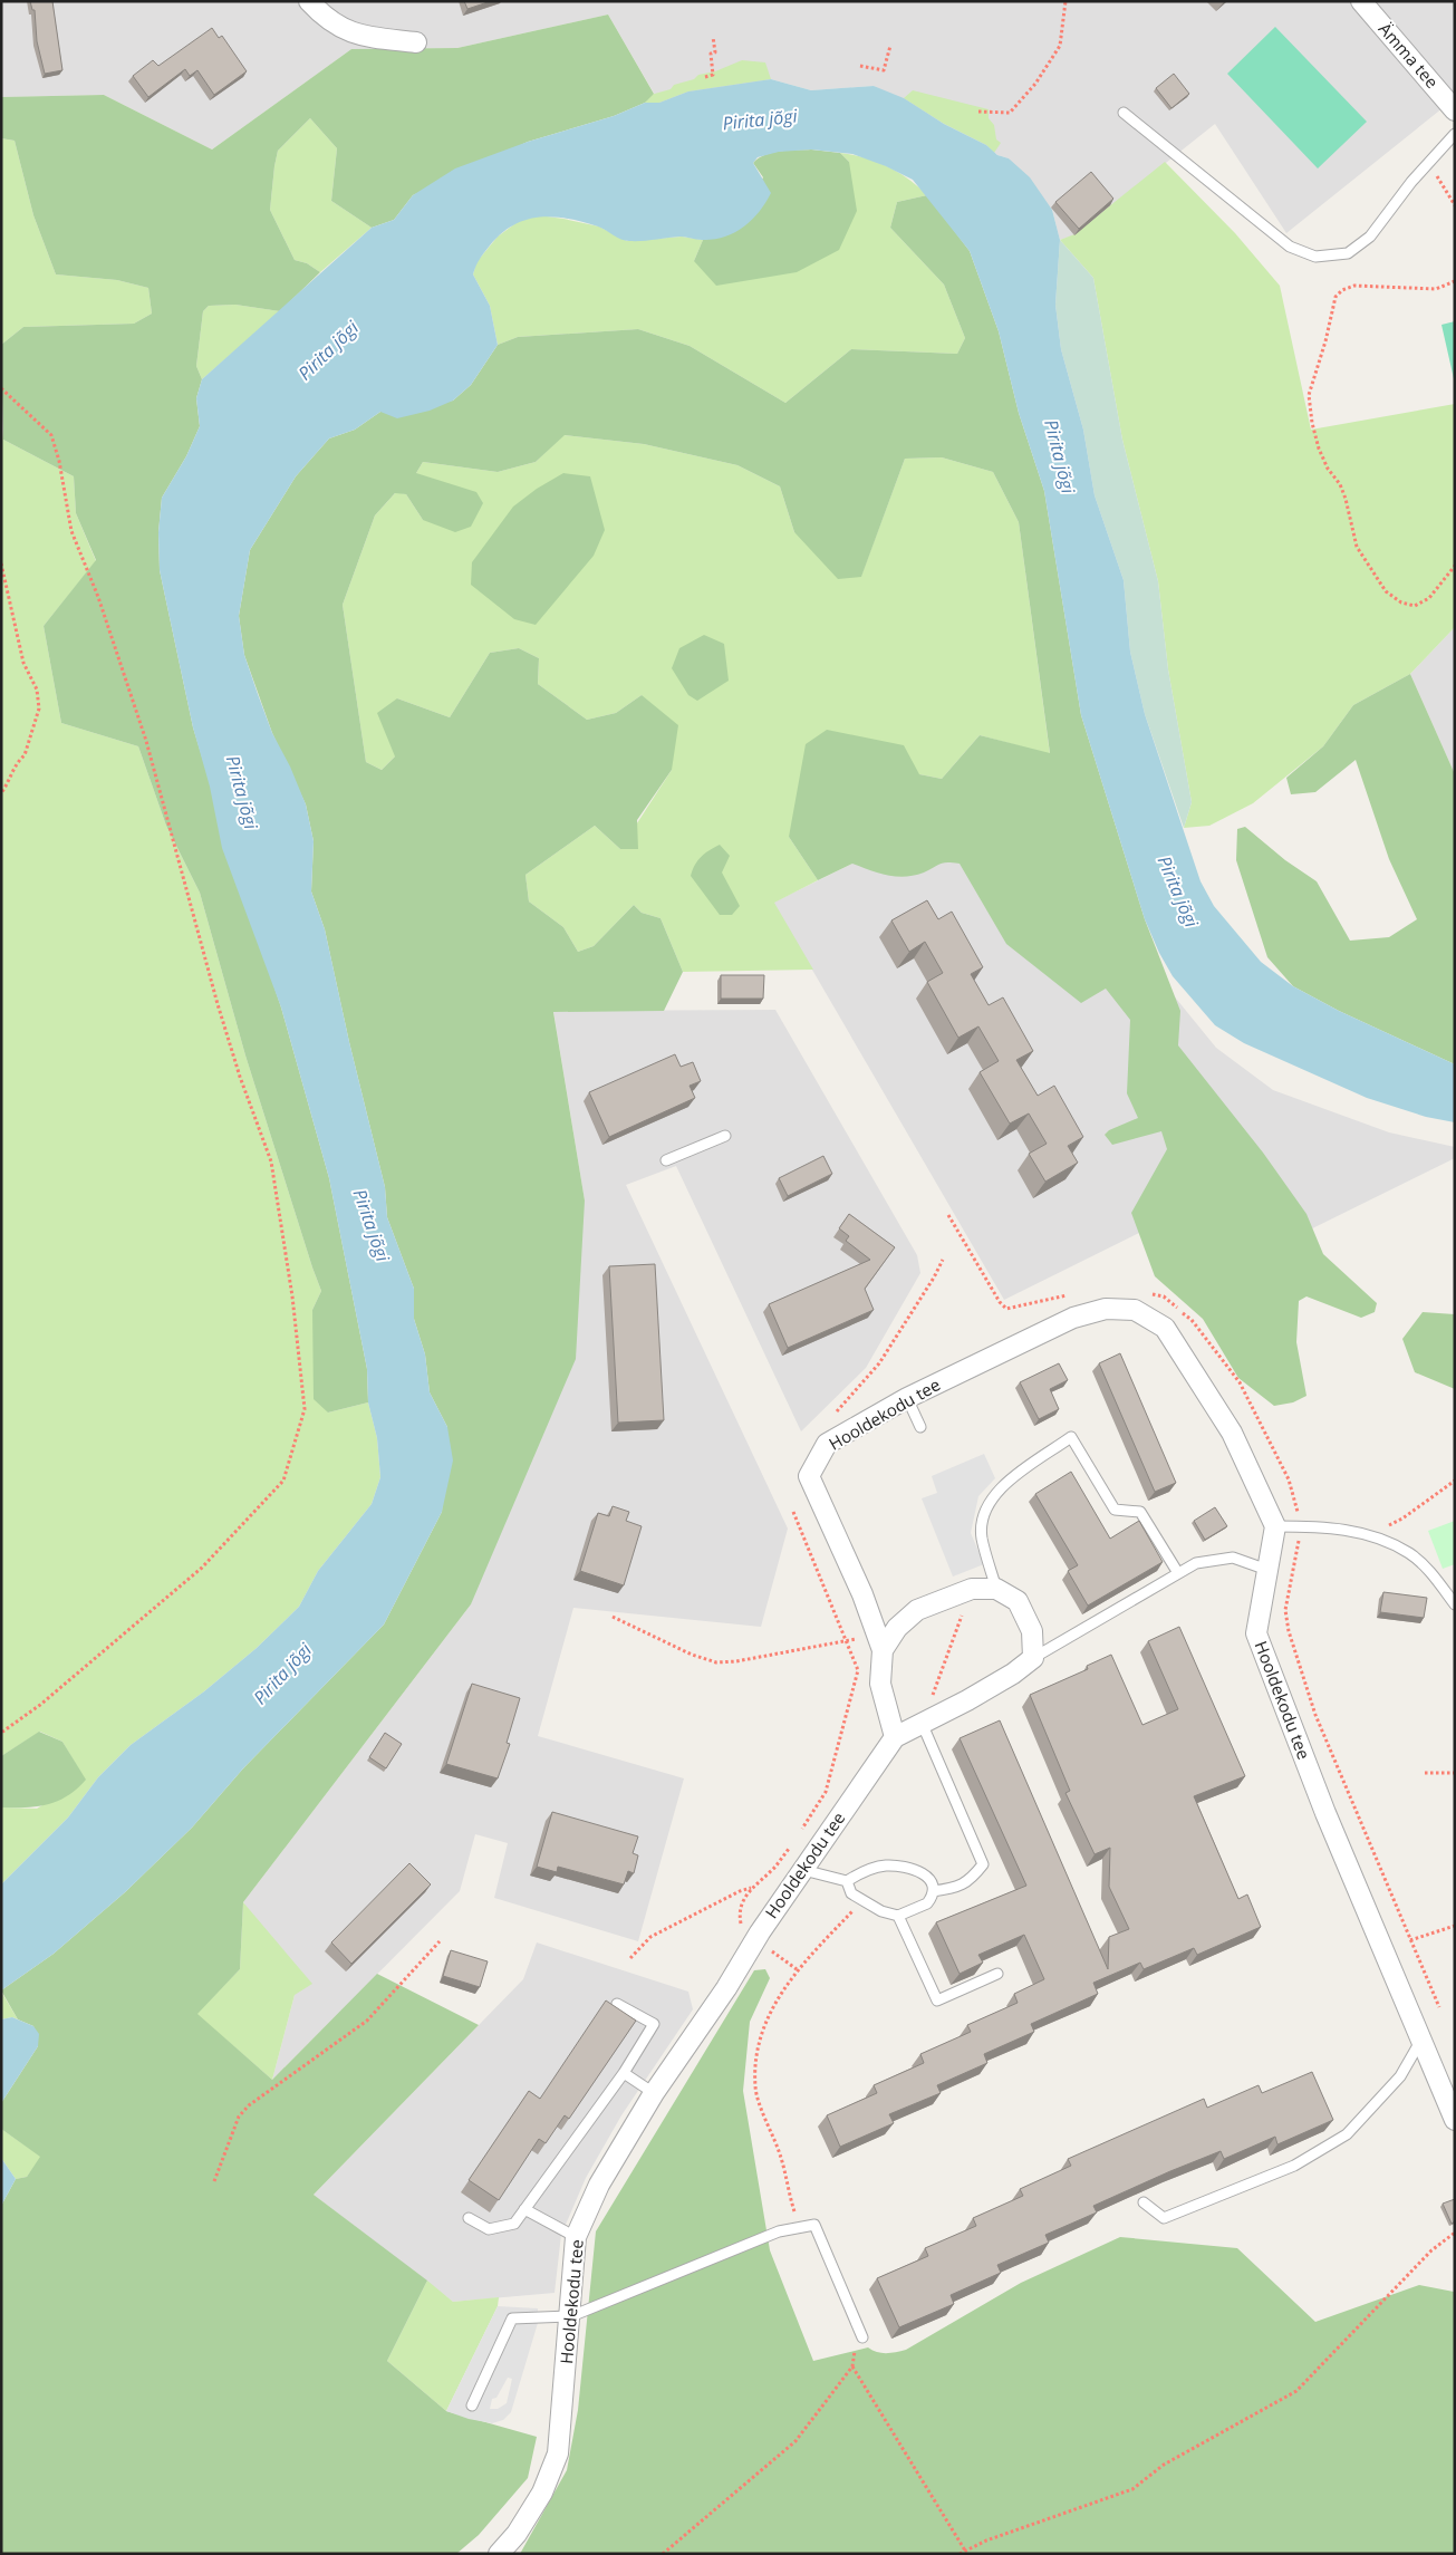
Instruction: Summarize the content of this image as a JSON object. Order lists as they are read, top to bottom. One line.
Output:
{"streets":{"street":["Ämma tee","Hooldekodu tee"]},"water":["Pirita jõgi"]}
